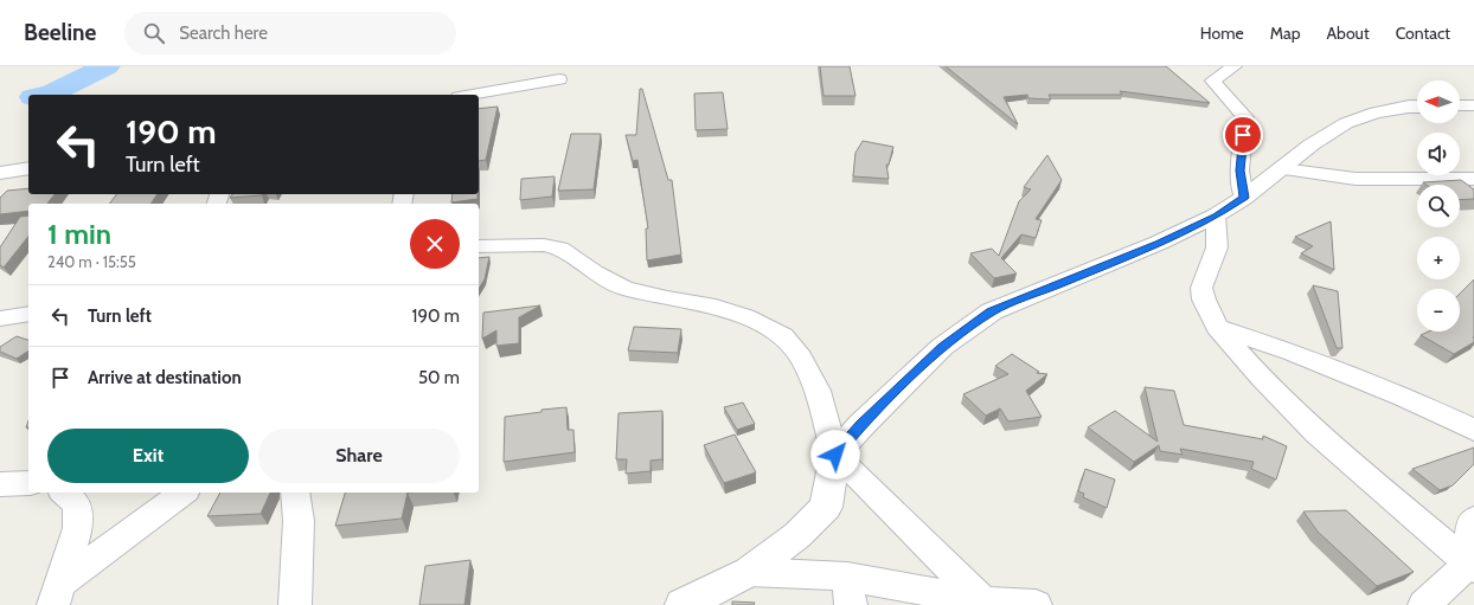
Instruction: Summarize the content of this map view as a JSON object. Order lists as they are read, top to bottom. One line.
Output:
{"north":"left","page":{"header":"Beeline","search":"Search here","nav":["Home","Map","About","Contact"],"map_buttons":["+","−"],"turn":["190 m","Turn left"],"heading":["1 min","240 m · 15:55"],"list":[{"name":"Turn left","value":"190 m"},{"name":"Arrive at destination","value":"50 m"}],"buttons":["Exit","Share"]}}
